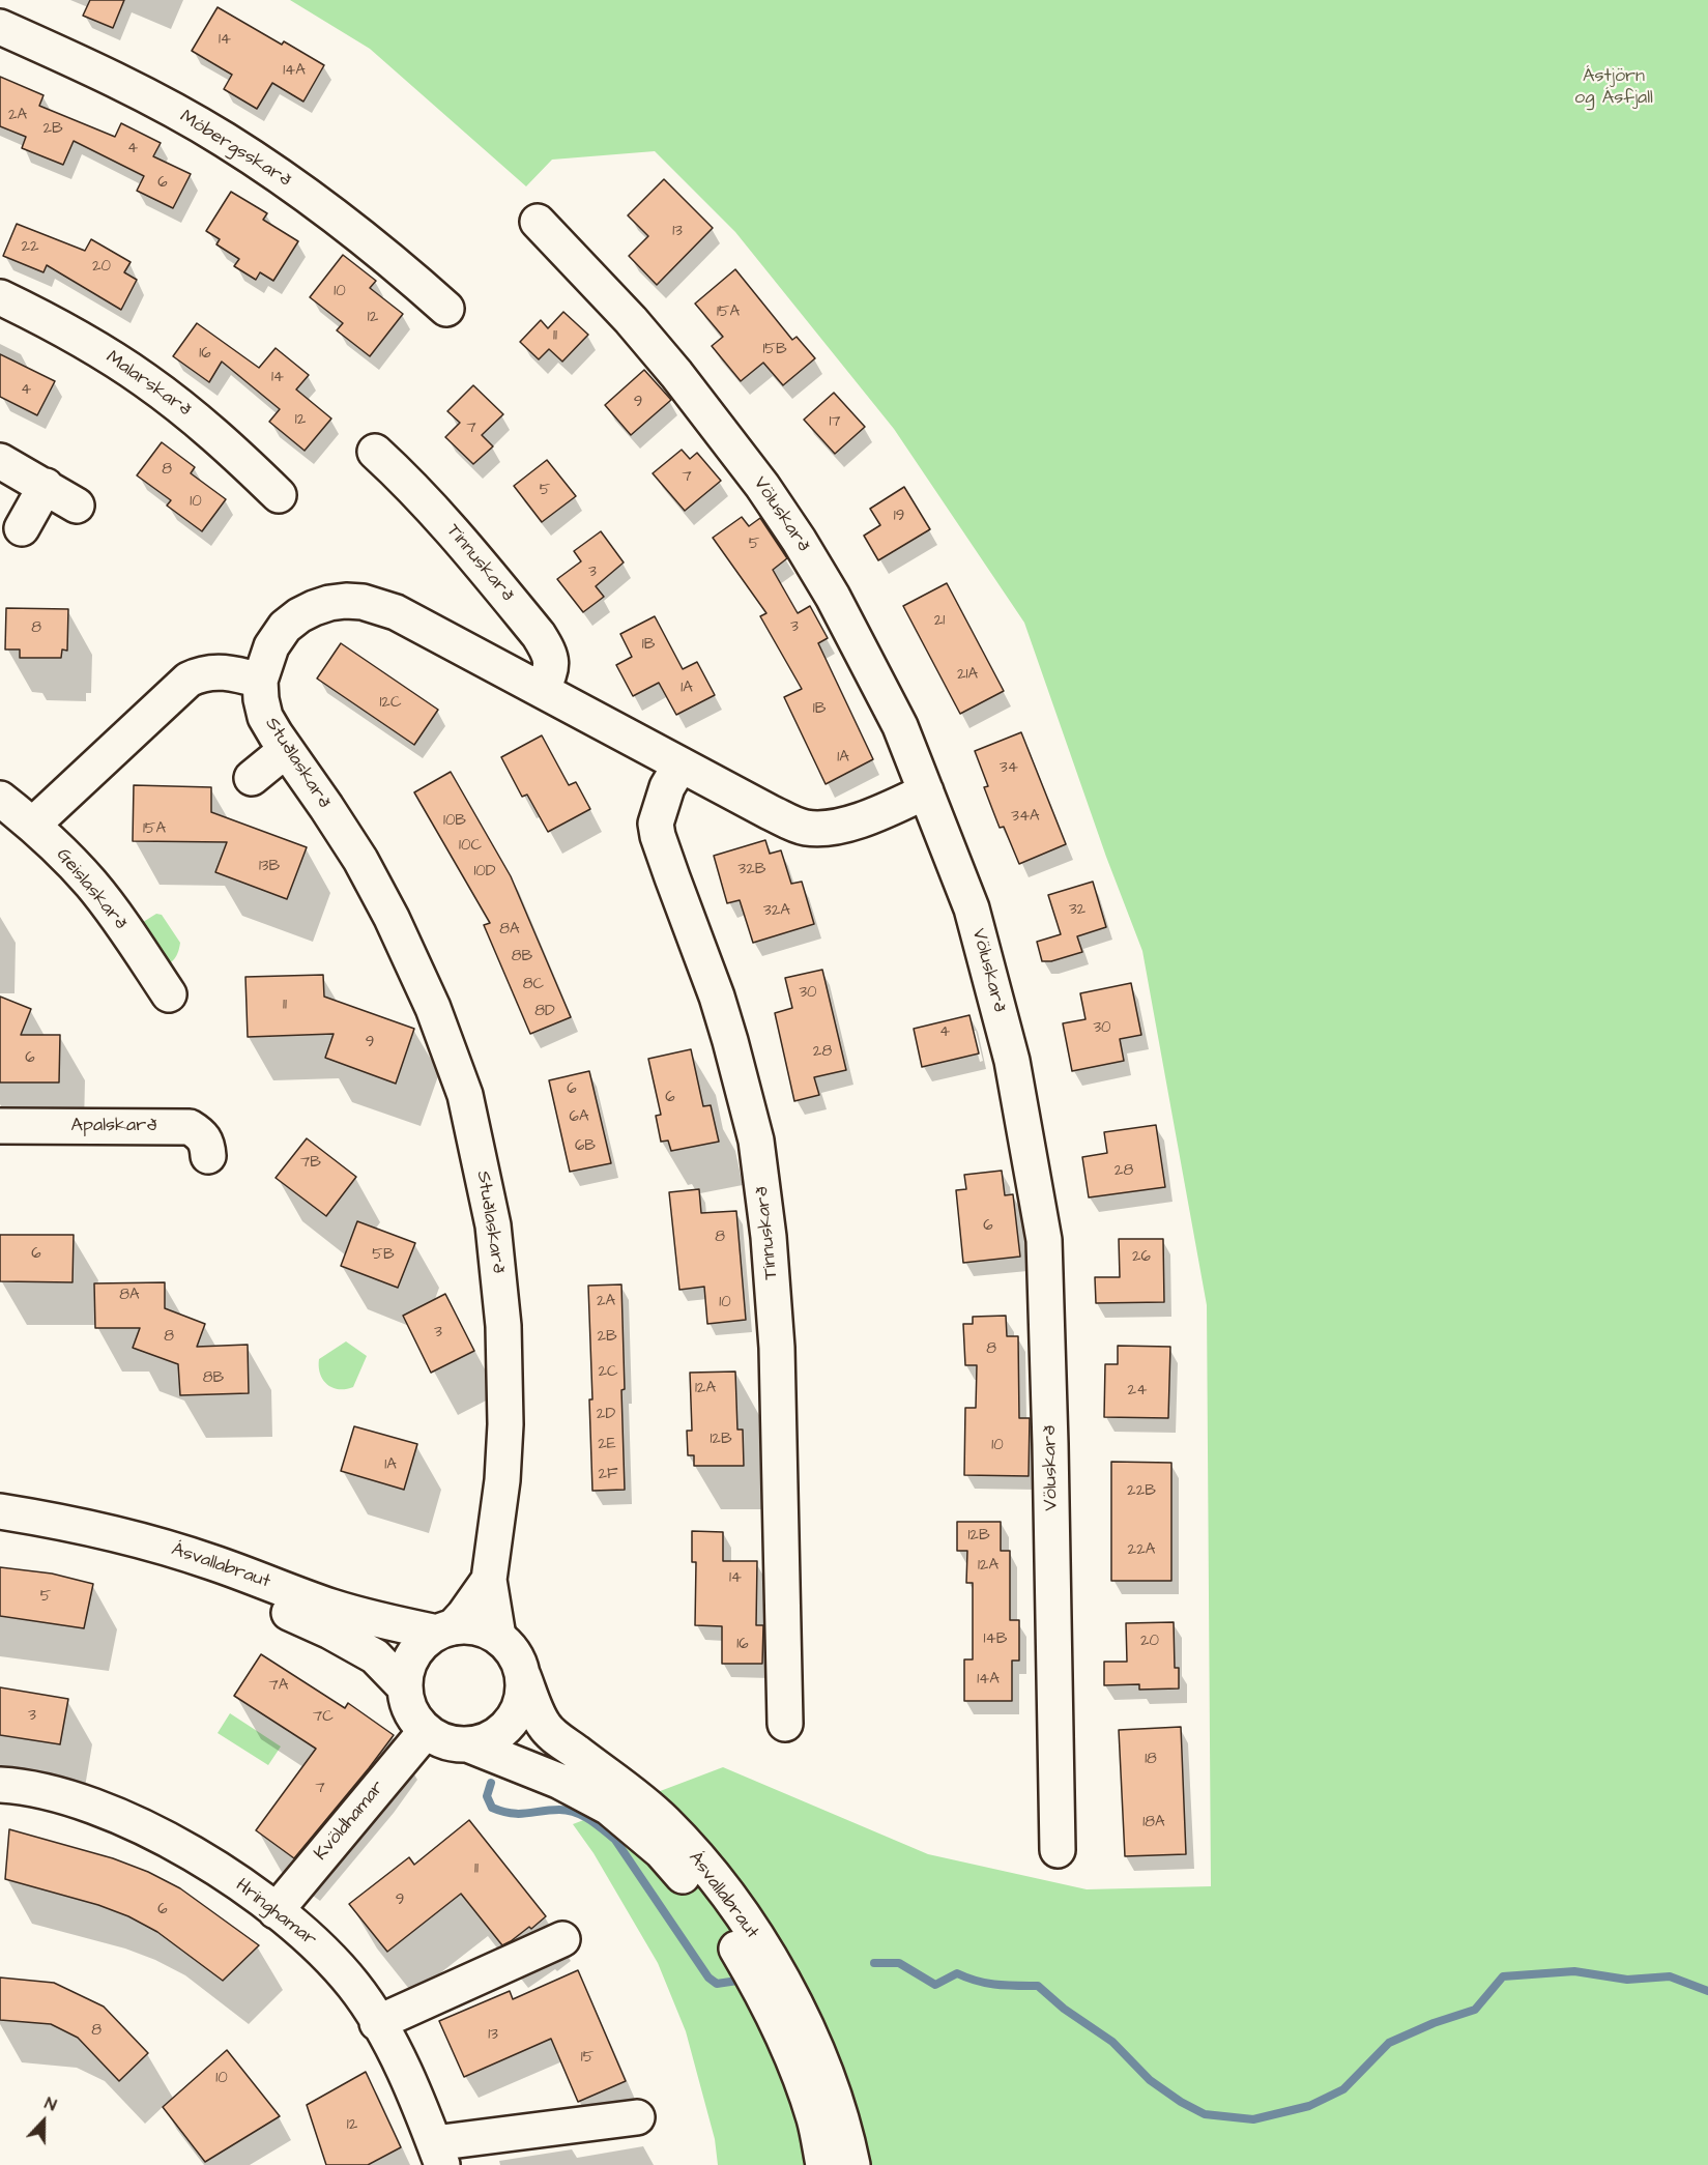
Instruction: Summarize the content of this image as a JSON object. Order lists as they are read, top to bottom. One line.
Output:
{"streets":{"street":["Móbergsskarð","Malarskarð","Völuskarð","Tinnuskarð","Stuðlaskarð","Geislaskarð","Apalskarð","Ásvallabraut","Kvöldhamar","Hringhamar"]},"crossings":[["Völuskarð","Stuðlaskarð"],["Tinnuskarð","Stuðlaskarð"],["Stuðlaskarð","Ásvallabraut"],["Stuðlaskarð","Kvöldhamar"],["Ásvallabraut","Kvöldhamar"],["Kvöldhamar","Hringhamar"]],"parks":["Ástjörn og Ásfjall"],"house_numbers":["14","14A","2A","2B","4","6","13","22","20","10","15A","12","11","15B","16","14","4","9","12","17","7","8","7","5","10","19","5","3","21","3","8","1B","21A","1A","12C","1B","1A","34","34A","10B","15A","10C","13B","32B","10D","32","32A","8A","8B","8C","30","11","8D","30","4","9","28","6","6","6","6A","6B","7B","28","6","8","6","5B","26","8A","2A","10","3","8","2B","8","2C","8B","12A","24","2D","12B","2E","10","1A","2F","22B","12B","22A","12A","14","5","14B","20","16","14A","7A","3","7C","18","7","18A","11","9","6","8","13","15","10","12"],"north":"top"}
